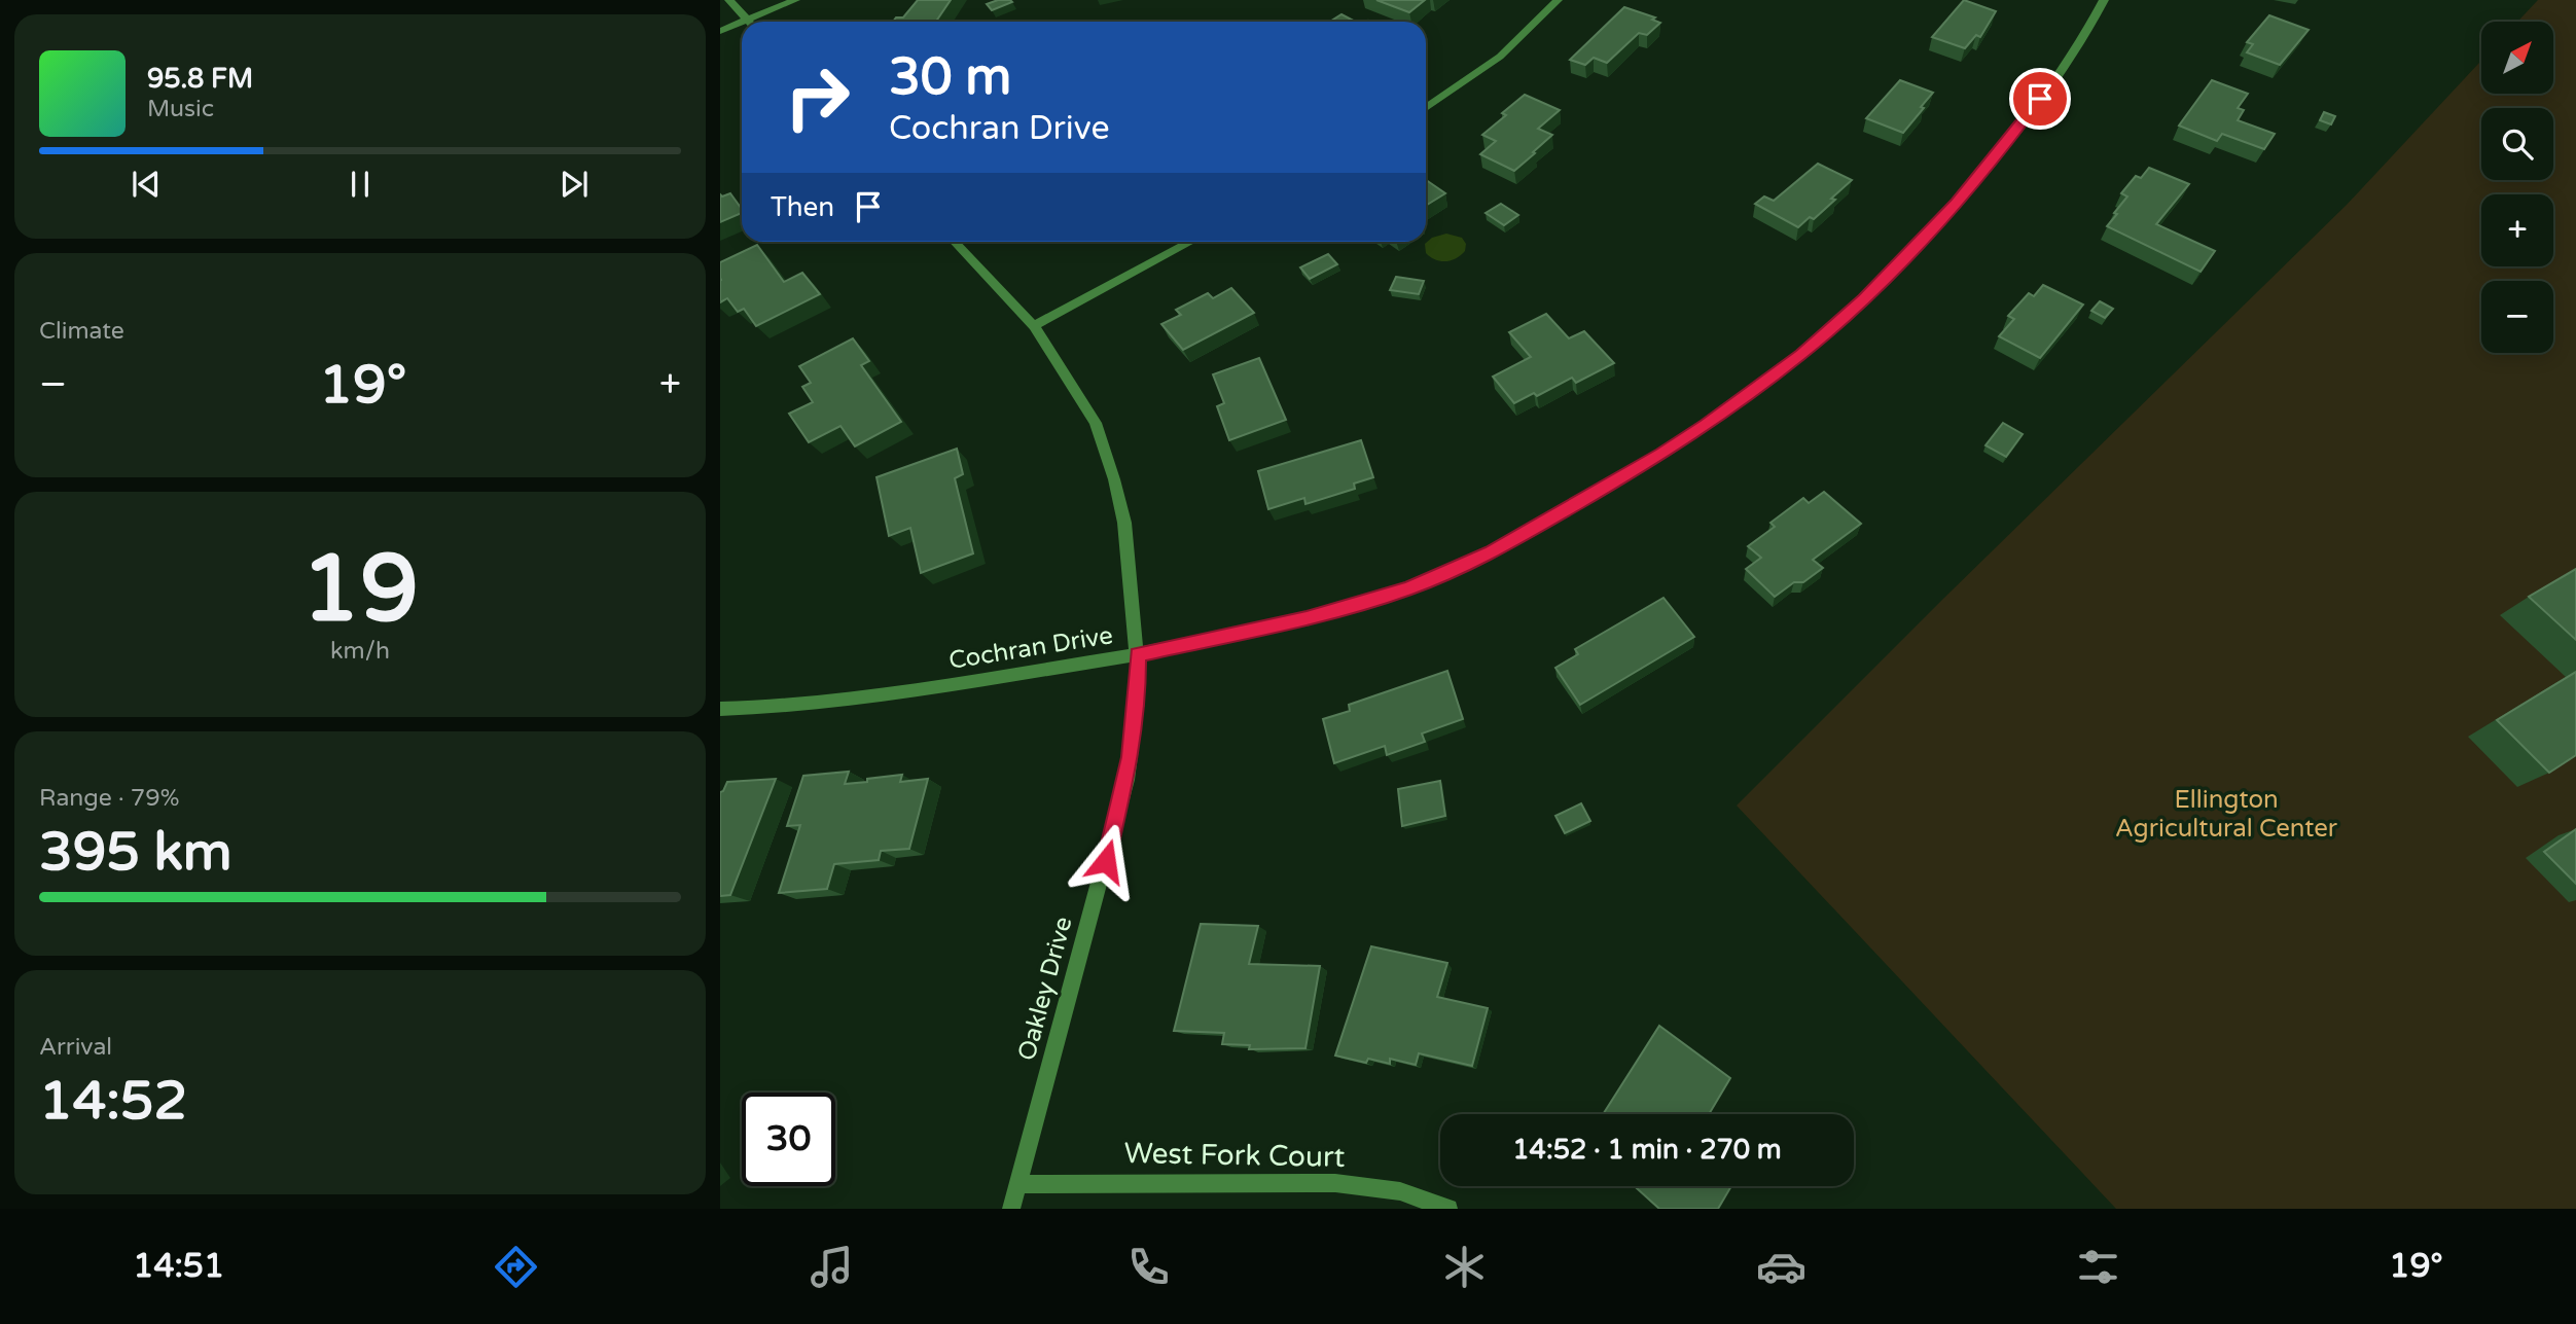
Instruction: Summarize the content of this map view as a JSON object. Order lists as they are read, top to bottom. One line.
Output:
{"streets":{"street":["Cochran Drive","Oakley Drive","West Fork Court"]},"crossings":[["Cochran Drive","Oakley Drive"],["Oakley Drive","West Fork Court"]],"parks":["Ellington Agricultural Center"],"north":"top right","page":{"map_buttons":["+","−"],"turn":["30 m","Cochran Drive"],"song":["95.8 FM","Music"],"then":"Then","tile":["Climate",["19","km/h"],["Range · 79%","395 km"],["Arrival","14:52"]],"heat":["−","19°","+"],"limit":"30","trip":"14:52 · 1 min · 270 m","tabs":["14:51","19°"]}}
